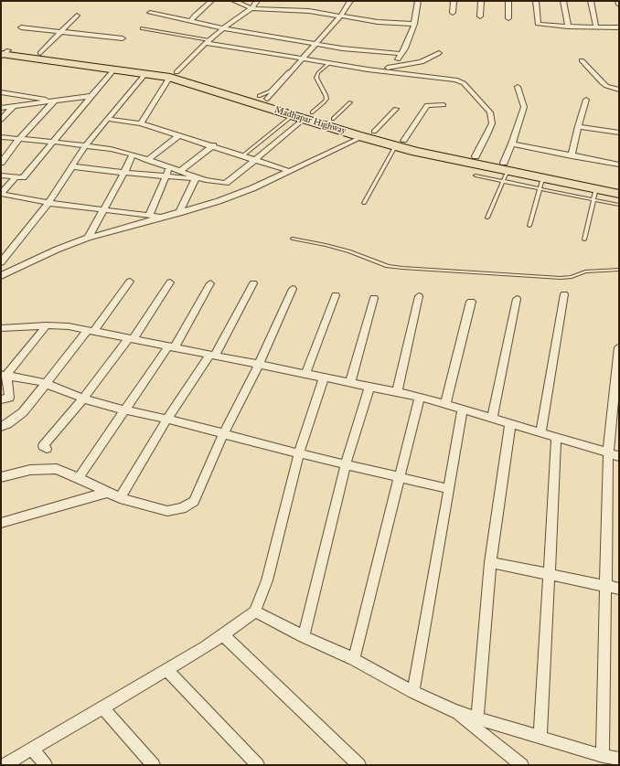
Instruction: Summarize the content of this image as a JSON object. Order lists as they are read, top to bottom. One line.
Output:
{"streets":{"highway":["Madhapar Highway"]}}
